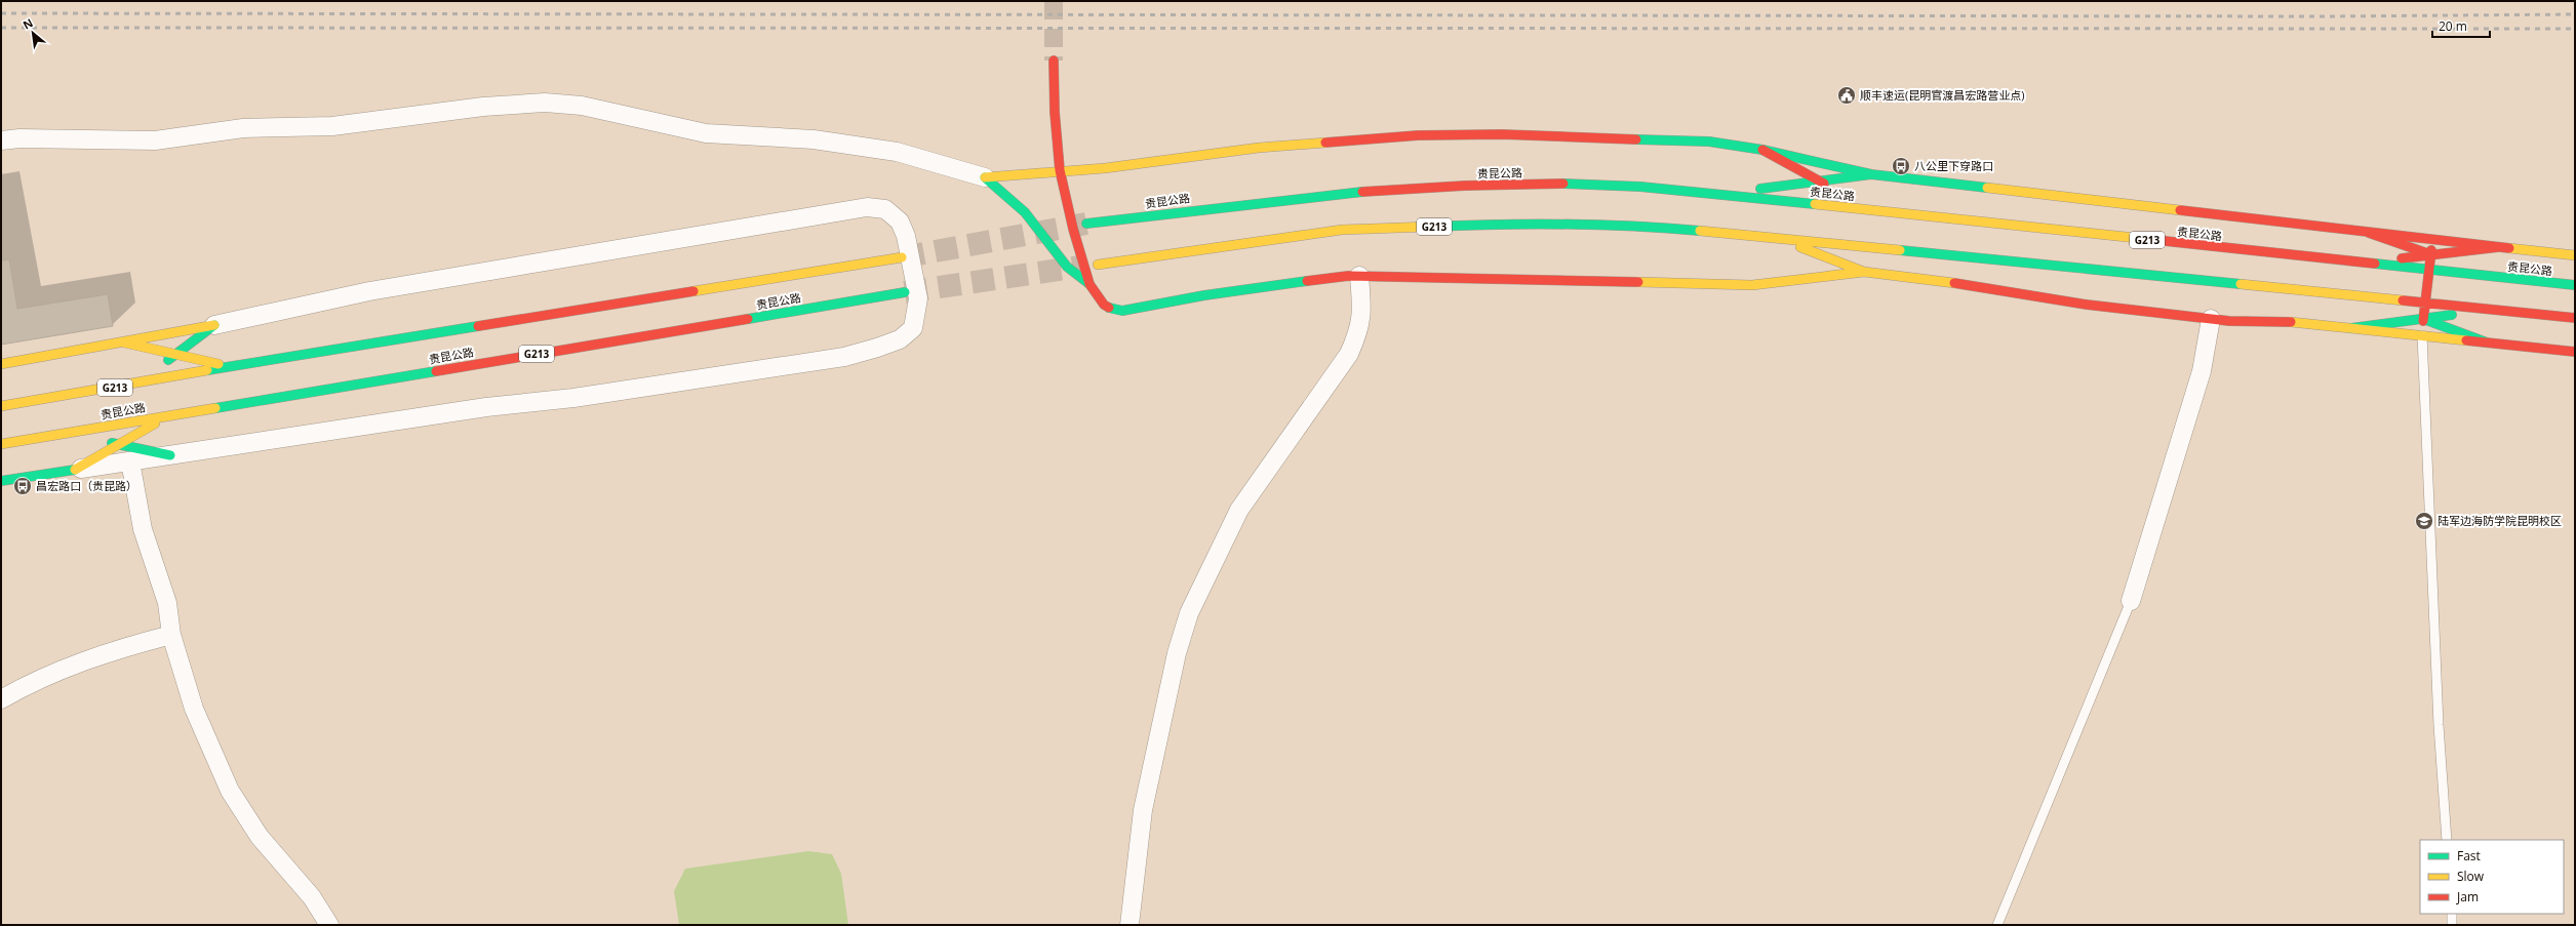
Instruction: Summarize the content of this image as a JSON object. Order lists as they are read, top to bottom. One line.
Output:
{"streets":{"main road":["贵昆公路","G213"]},"places":{"public building":["顺丰速运(昆明官渡昌宏路营业点)"],"bus stop":["八公里下穿路口","昌宏路口（贵昆路）"],"school or university":["陆军边海防学院昆明校区"]},"legend":["Fast","Slow","Jam"],"scale_bar":"20 m","north":"top left"}
